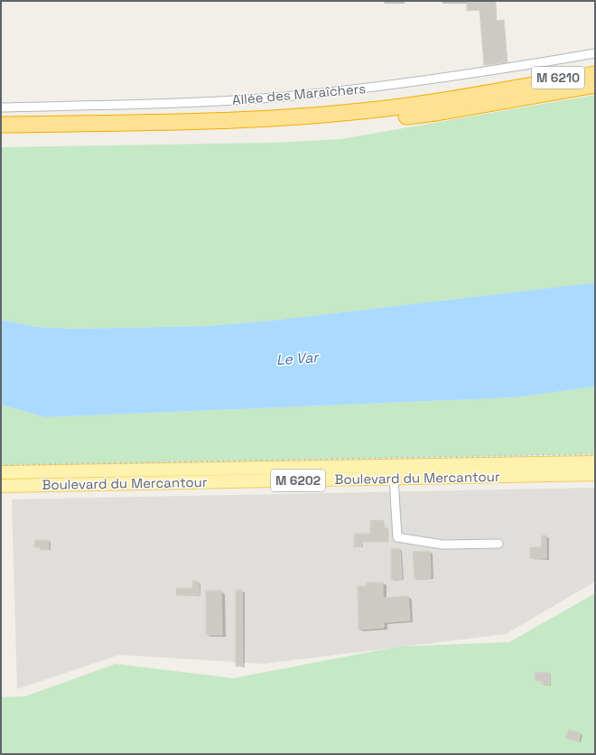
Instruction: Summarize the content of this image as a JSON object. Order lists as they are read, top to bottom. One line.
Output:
{"streets":{"highway":["M 6210"],"main road":["Boulevard du Mercantour","M 6202"],"street":["Allée des Maraîchers"]},"water":["Le Var"]}
